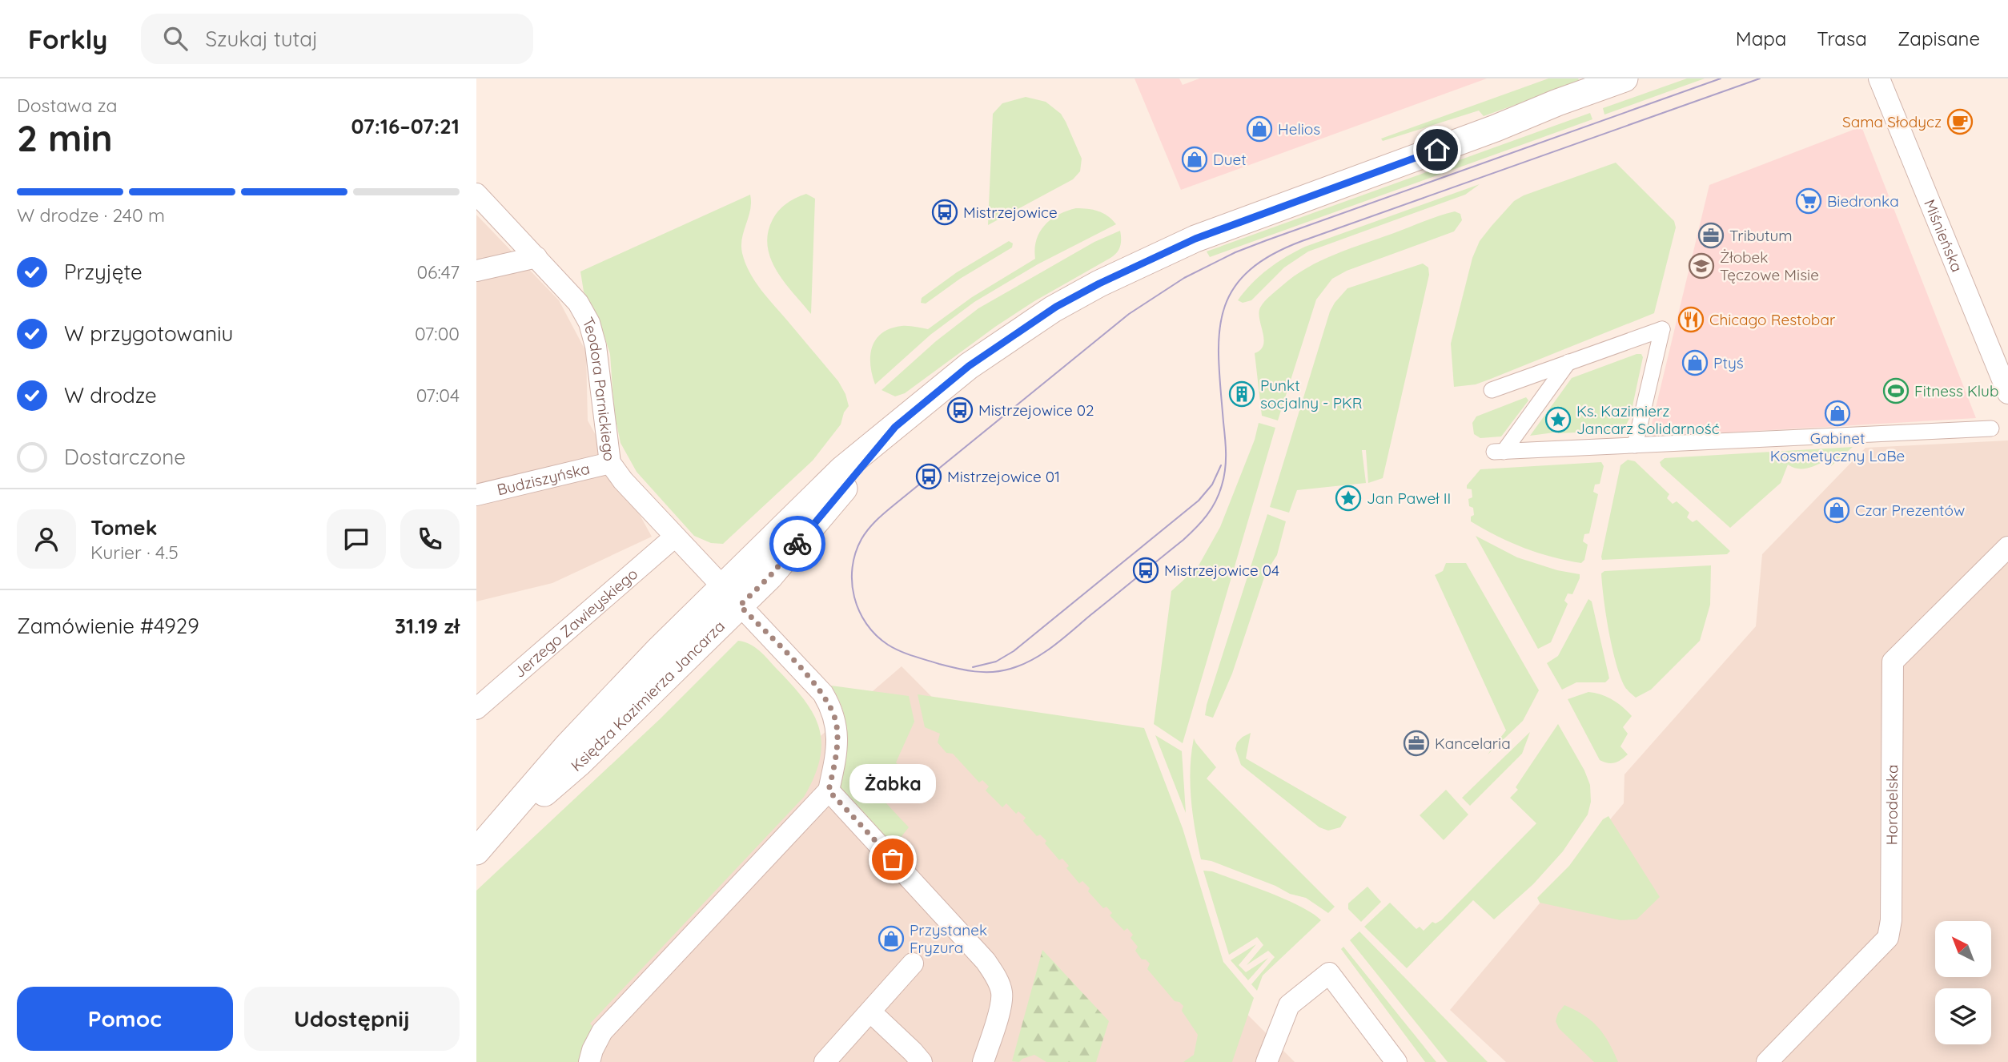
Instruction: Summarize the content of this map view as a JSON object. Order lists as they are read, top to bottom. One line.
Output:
{"streets":{"street":["Miśnieńska","Teodora Parnickiego","Budziszyńska","Jerzego Zawieyskiego","Księdza Kazimierza Jancarza","Horodelska"]},"crossings":[["Teodora Parnickiego","Budziszyńska"],["Teodora Parnickiego","Jerzego Zawieyskiego"],["Teodora Parnickiego","Księdza Kazimierza Jancarza"]],"places":{"cafe":["Sama Słodycz"],"shop":["Helios","Duet","Ptyś","Gabinet Kosmetyczny LaBe","Czar Prezentów","Przystanek Fryzura"],"supermarket":["Biedronka"],"bus stop":["Mistrzejowice","Mistrzejowice 02","Mistrzejowice 01","Mistrzejowice 04"],"office":["Tributum","Kancelaria"],"school or university":["Żłobek Tęczowe Misie"],"restaurant":["Chicago Restobar"],"sports":["Fitness Klub"],"building":["Punkt socjalny - PKR"],"place":["Ks. Kazimierz Jancarz Solidarność","Jan Paweł II"],"other":["Żabka"]},"north":"top left","page":{"header":"Forkly","search":"Szukaj tutaj","nav":["Mapa","Trasa","Zapisane"],"heading":["2 min","Dostawa za","07:16–07:21"],"panel":["Tomek","Kurier · 4.5","Zamówienie #4929","31.19 zł"],"bar":"W drodze · 240 m","list":[["Przyjęte","06:47"],["W przygotowaniu","07:00"],["W drodze","07:04"],"Dostarczone"],"bubble":"Żabka","buttons":["Pomoc","Udostępnij"]}}
